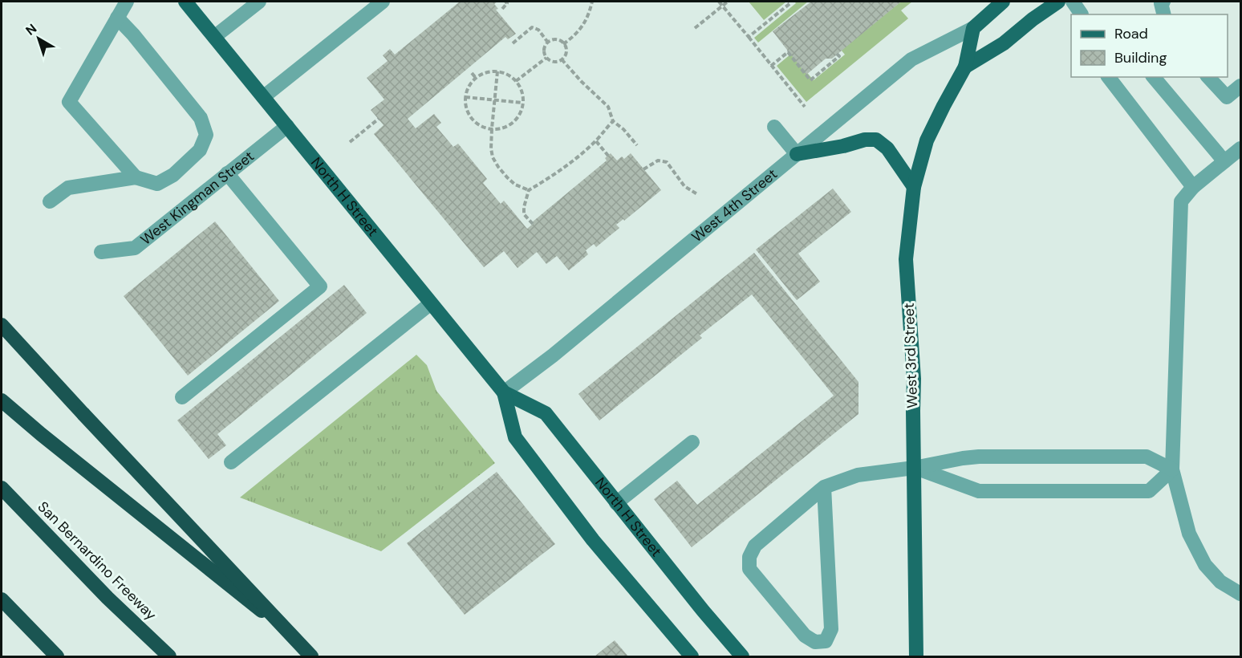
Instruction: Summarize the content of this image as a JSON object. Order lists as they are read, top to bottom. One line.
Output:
{"streets":{"highway":["San Bernardino Freeway"],"main road":["North H Street","West 3rd Street"],"street":["West Kingman Street","West 4th Street"]},"crossings":[["North H Street","West Kingman Street"],["North H Street","West 4th Street"],["West 4th Street","West 3rd Street"]],"legend":["Road","Building"],"north":"top left"}
